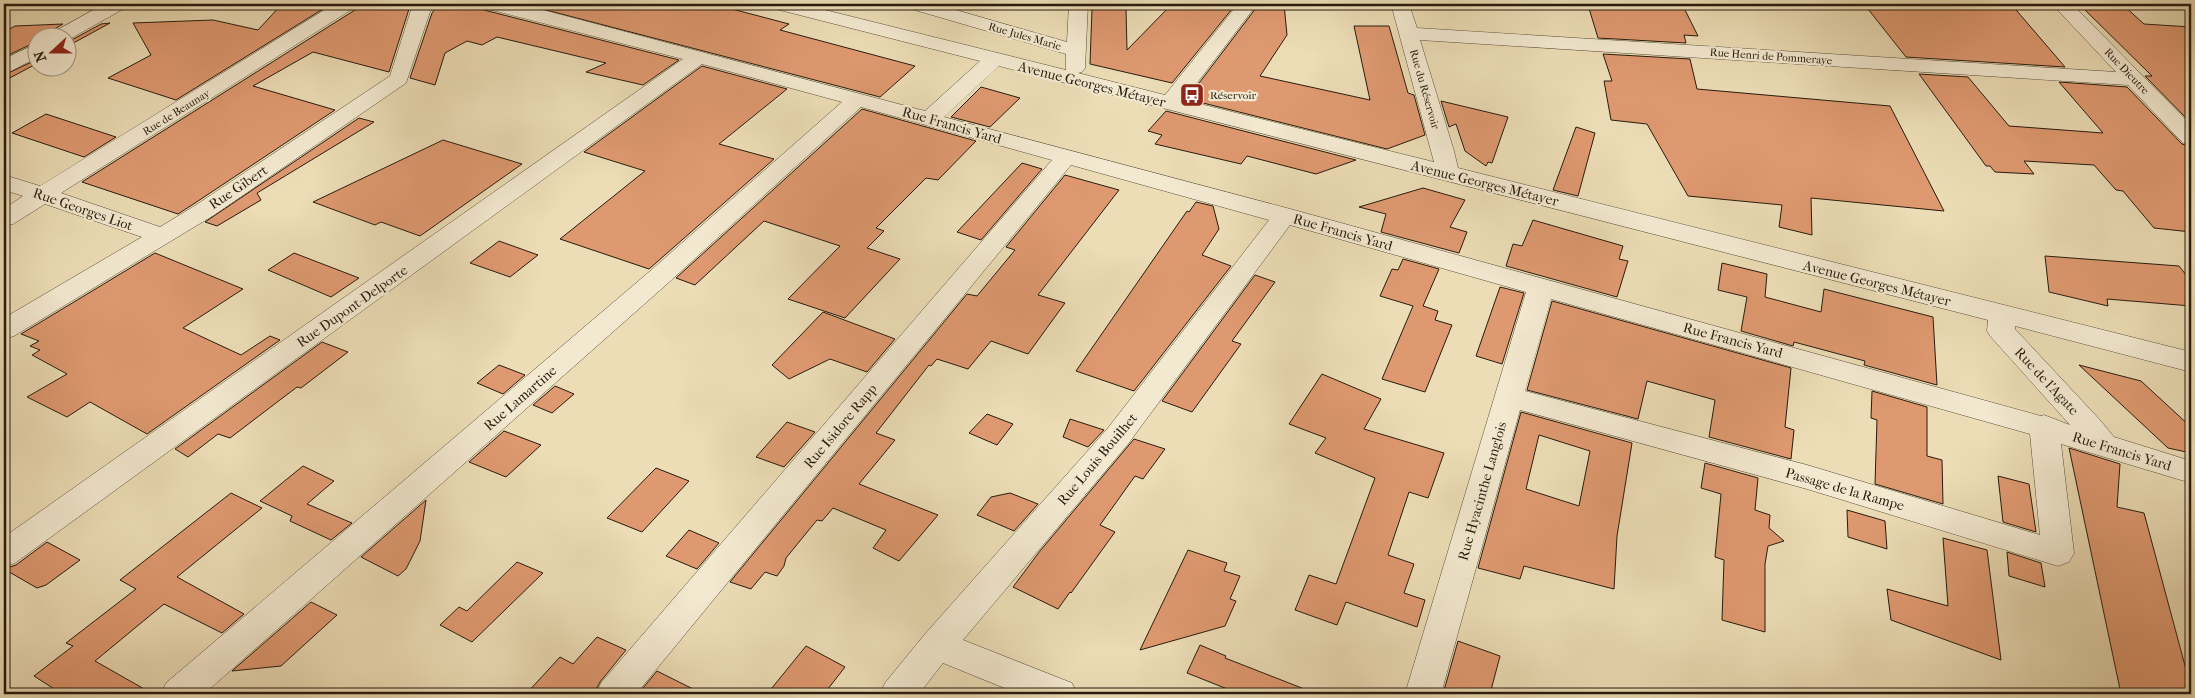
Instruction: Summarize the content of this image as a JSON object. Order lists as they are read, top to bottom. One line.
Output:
{"streets":{"street":["Rue Jules Marie","Rue Henri de Pommeraye","Rue Dieutre","Avenue Georges Métayer","Rue du Réservoir","Rue de Beaunay","Rue Francis Yard","Rue Gibert","Rue Georges Liot","Rue Dupont-Delporte","Rue de l'Agate","Rue Lamartine","Rue Isidore Rapp","Rue Louis Bouilhet","Passage de la Rampe","Rue Hyacinthe Langlois"]},"crossings":[["Rue Henri de Pommeraye","Rue Dieutre"],["Rue Henri de Pommeraye","Rue du Réservoir"],["Avenue Georges Métayer","Rue du Réservoir"],["Avenue Georges Métayer","Rue de l'Agate"],["Rue de Beaunay","Rue Georges Liot"],["Rue Francis Yard","Rue Dupont-Delporte"],["Rue Francis Yard","Rue de l'Agate"],["Rue Francis Yard","Rue Lamartine"],["Rue Francis Yard","Rue Isidore Rapp"],["Rue Francis Yard","Rue Louis Bouilhet"],["Rue Francis Yard","Passage de la Rampe"],["Rue Francis Yard","Rue Hyacinthe Langlois"],["Rue Gibert","Rue Georges Liot"],["Passage de la Rampe","Rue Hyacinthe Langlois"]],"places":{"bus stop":["Réservoir"]},"north":"left"}
